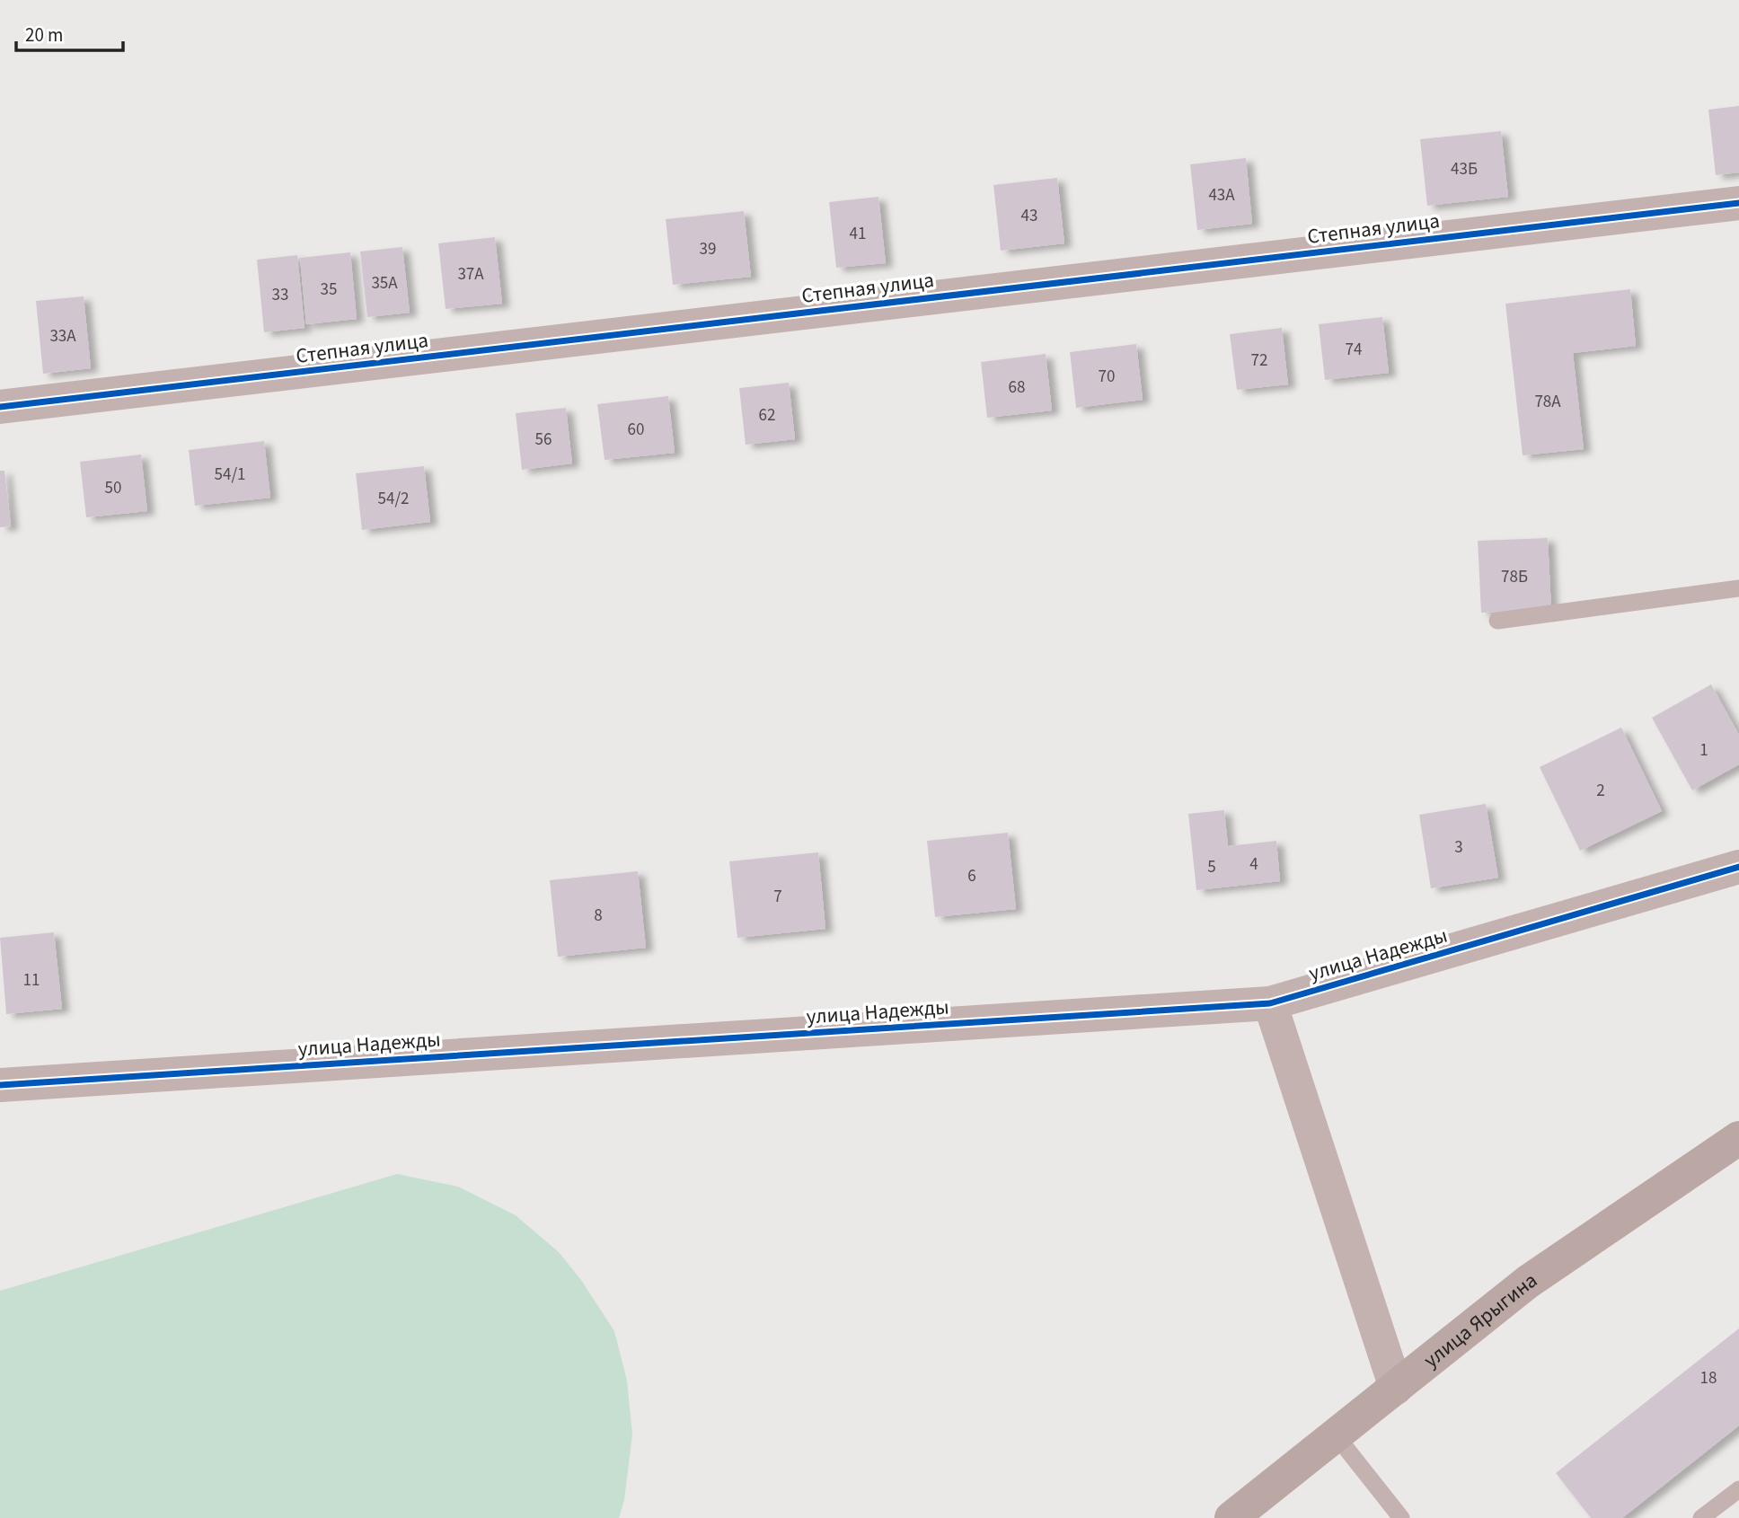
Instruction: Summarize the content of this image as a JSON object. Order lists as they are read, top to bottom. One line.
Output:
{"streets":{"street":["Степная улица","улица Надежды","улица Ярыгина"]},"house_numbers":["43Б","43А","43","41","39","37А","35А","35","33","33А","74","72","70","68","78А","62","60","56","54/1","50","54/2","78Б","1","2","3","4","5","6","7","8","11","18"],"scale_bar":"20 m"}
